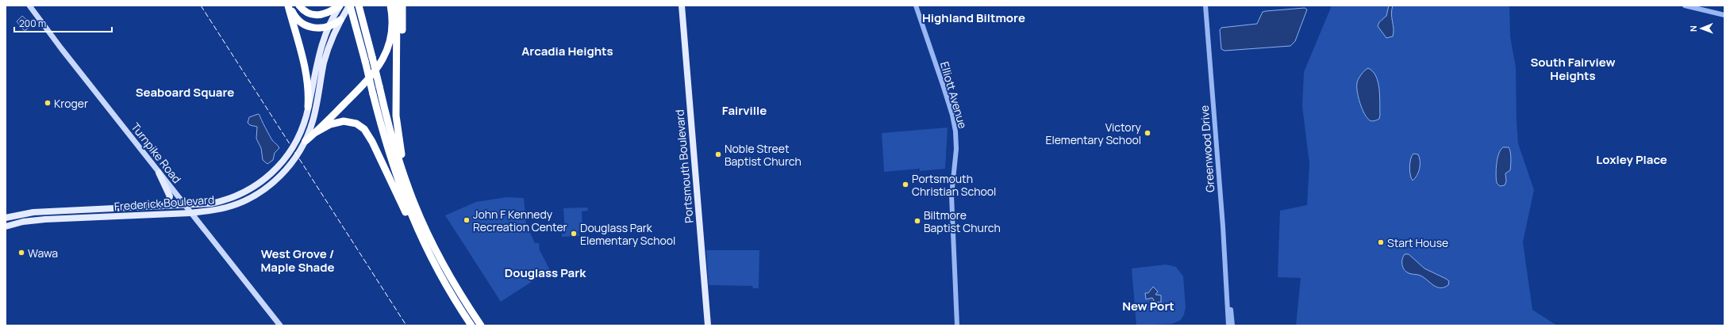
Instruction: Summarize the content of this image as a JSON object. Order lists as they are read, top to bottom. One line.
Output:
{"streets":{"main road":["Turnpike Road","Portsmouth Boulevard","Frederick Boulevard"],"street":["Elliott Avenue","Greenwood Drive"]},"crossings":[["Turnpike Road","Frederick Boulevard"]],"districts":["Highland Biltmore","Arcadia Heights","South Fairview Heights","Seaboard Square","Fairville","Loxley Place","West Grove / Maple Shade","Douglass Park","New Port"],"places":["Kroger","Victory Elementary School","Noble Street Baptist Church","Portsmouth Christian School","John F Kennedy Recreation Center","Biltmore Baptist Church","Douglass Park Elementary School","Start House","Wawa"],"scale_bar":"200 m","north":"left"}
